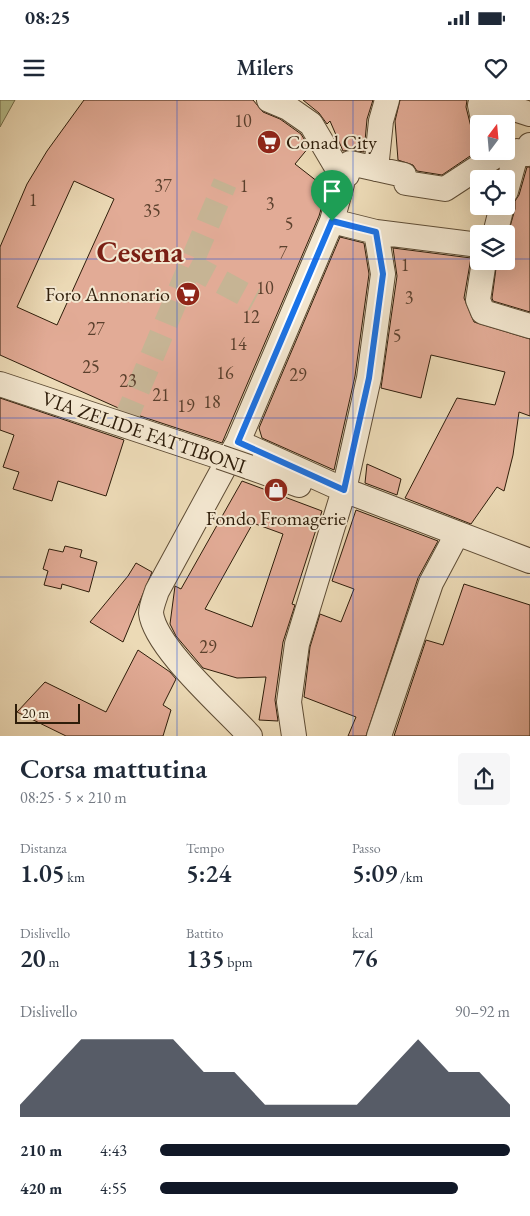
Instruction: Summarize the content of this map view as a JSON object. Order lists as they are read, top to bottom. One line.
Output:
{"streets":{"street":["VIA ZELIDE FATTIBONI"]},"districts":["Cesena"],"places":{"supermarket":["Conad City","Foro Annonario"],"shop":["Fondo Fromagerie"]},"house_numbers":["10","37","1","1","3","35","5","7","1","10","3","12","27","5","14","25","16","29","23","21","18","19","29"],"scale_bar":"20 m","north":"top","page":{"status":"08:25","header":"Milers","scale":"20 m","heading":["Corsa mattutina","08:25 · 5 × 210 m"],"stats":[["Distanza","1.05 km"],["Tempo","5:24"],["Passo","5:09 /km"],["Dislivello","20 m"],["Battito","135 bpm"],["kcal","76"]],"chart":["Dislivello","90–92 m"],"list":[{"name":"210 m","note":"4:43"},{"name":"420 m","note":"4:55"}]}}
